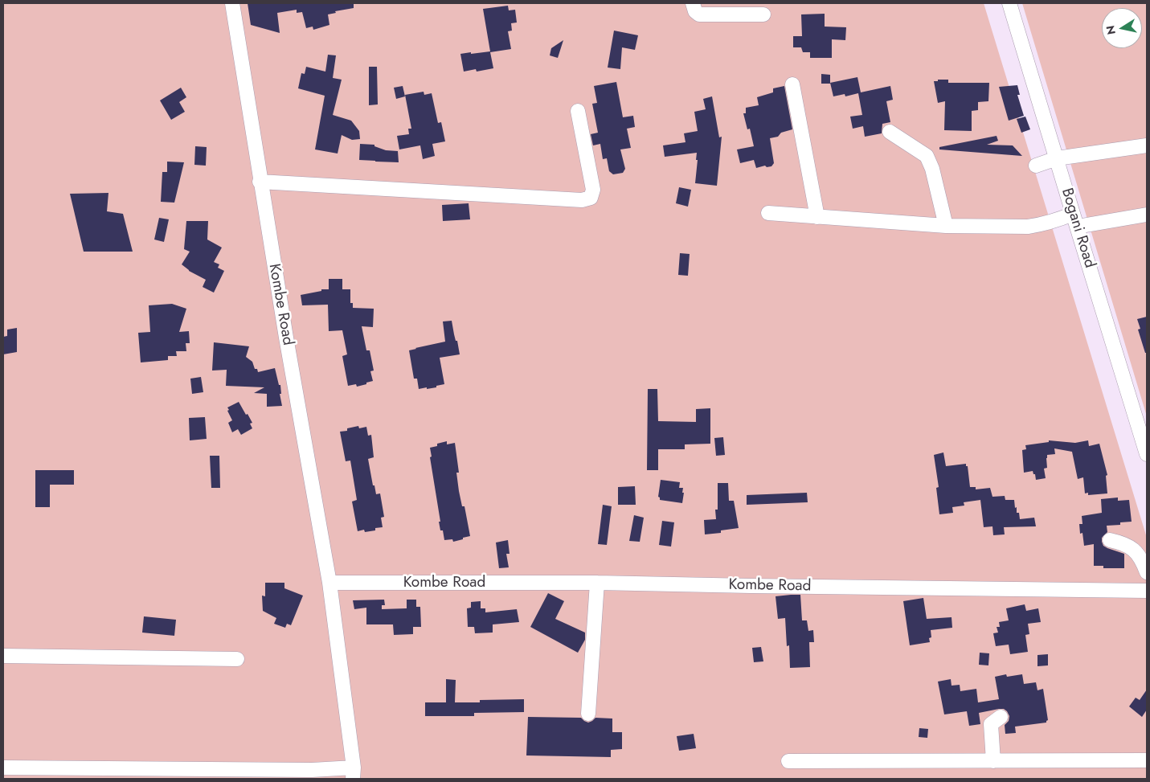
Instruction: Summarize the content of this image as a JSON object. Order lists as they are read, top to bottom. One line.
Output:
{"streets":{"street":["Bogani Road","Kombe Road"]},"north":"left"}
